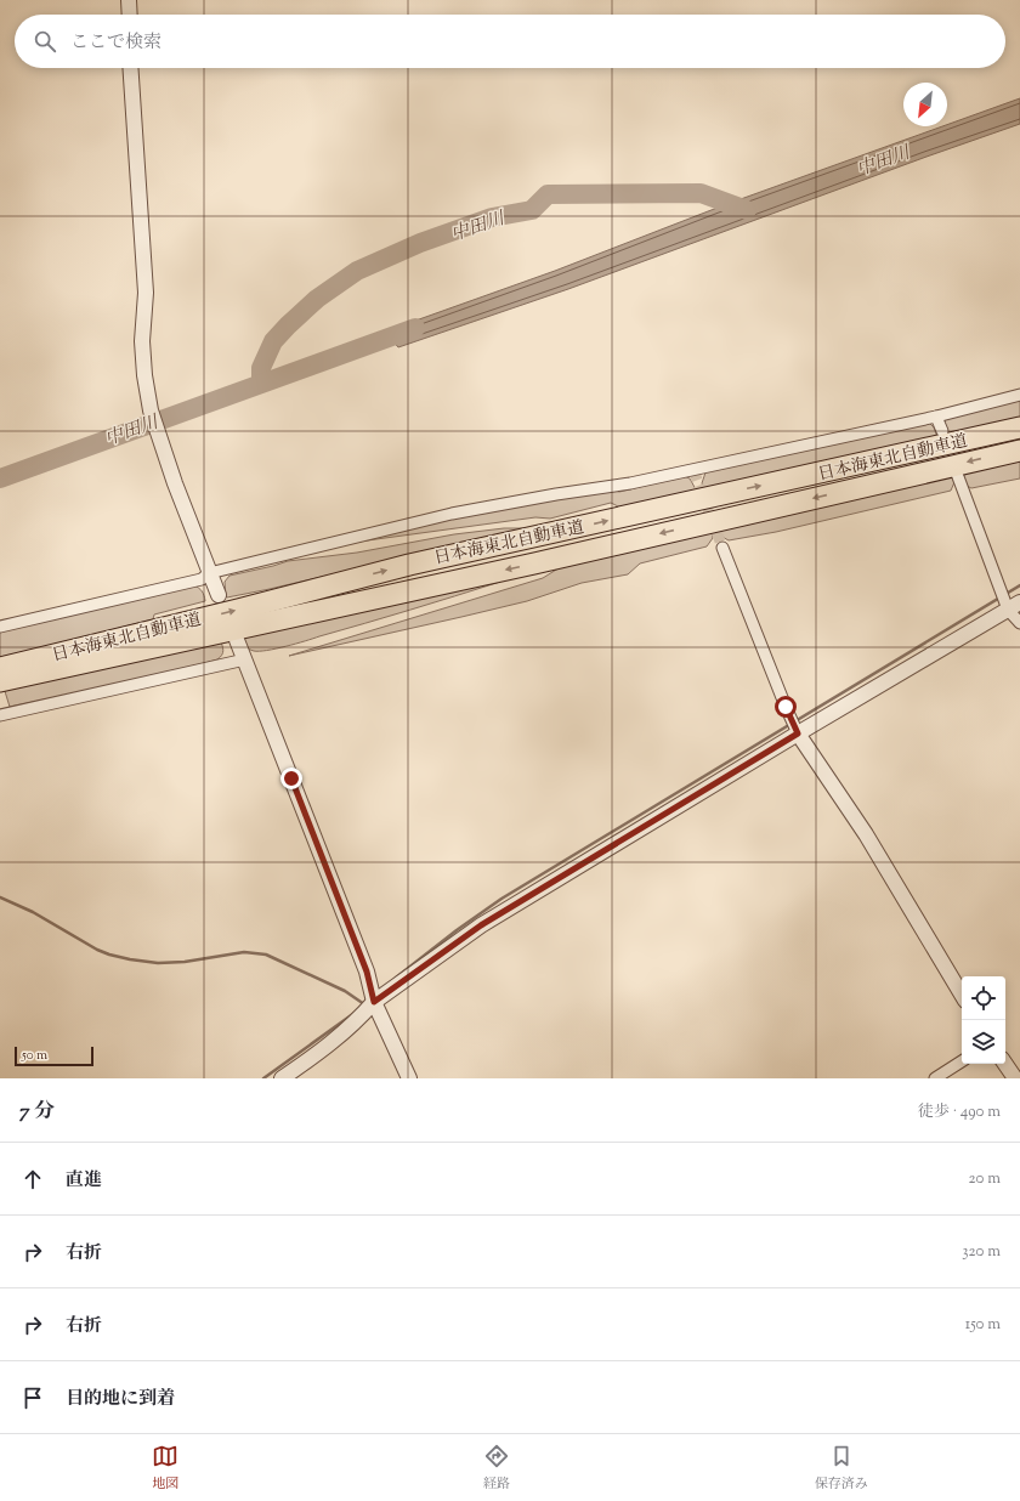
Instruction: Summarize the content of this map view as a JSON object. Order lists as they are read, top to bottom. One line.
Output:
{"streets":{"highway":["日本海東北自動車道"]},"water":["中田川"],"scale_bar":"50 m","north":"bottom left","page":{"search":"ここで検索","scale":"50 m","heading":["7 分","徒歩 · 490 m"],"list":[["直進","20 m"],["右折","320 m"],["右折","150 m"],"目的地に到着"],"nav":["地図","経路","保存済み"]}}
